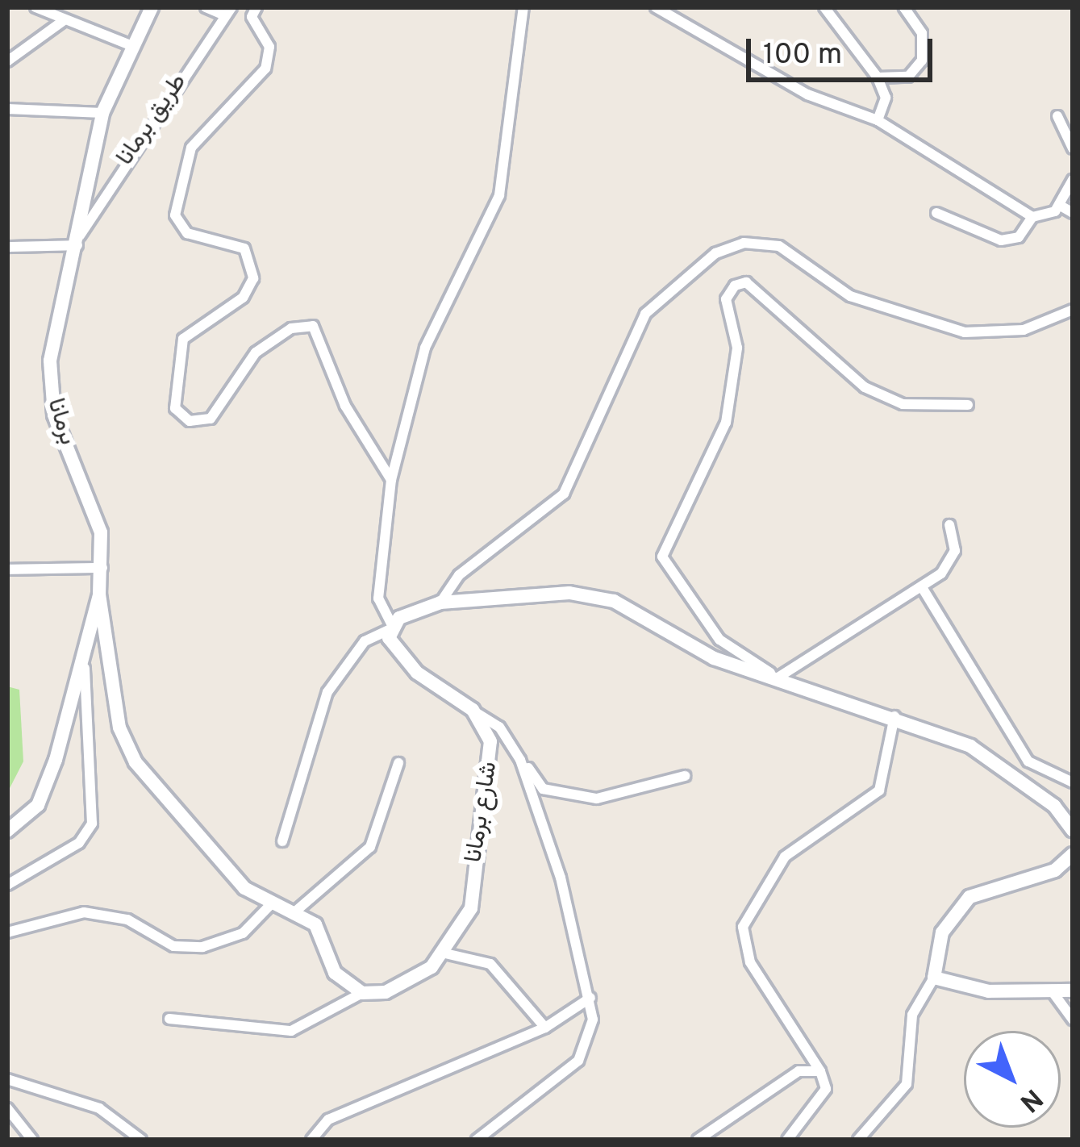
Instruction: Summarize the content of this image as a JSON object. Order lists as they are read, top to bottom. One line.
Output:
{"streets":{"street":["طريق برمانا","برمانا","شارع برمانا"]},"crossings":[["طريق برمانا","برمانا"]],"scale_bar":"100 m","north":"bottom right"}
